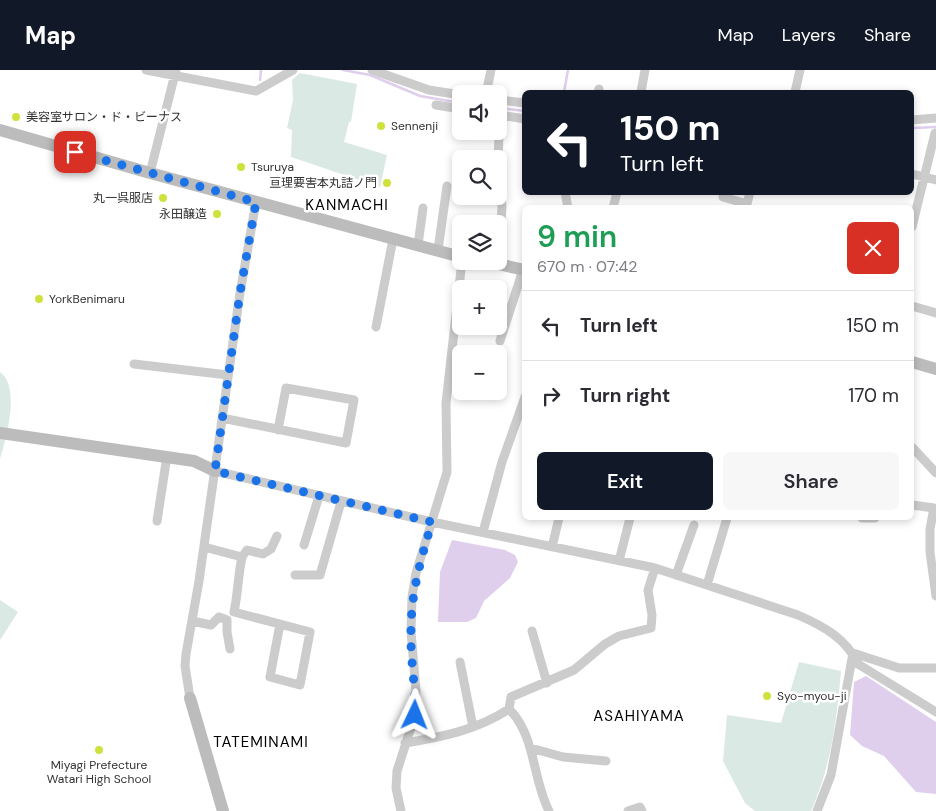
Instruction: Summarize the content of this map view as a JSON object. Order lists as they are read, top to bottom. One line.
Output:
{"districts":["KANMACHI","ASAHIYAMA","TATEMINAMI"],"places":["美容室サロン・ド・ビーナス","Sennenji","Tsuruya","亘理要害本丸詰ノ門","丸一呉服店","永田醸造","YorkBenimaru","Syo-myou-ji","Miyagi Prefecture Watari High School"],"page":{"header":"Map","nav":["Map","Layers","Share"],"map_buttons":["+","−"],"turn":["150 m","Turn left"],"heading":["9 min","670 m · 07:42"],"list":[{"name":"Turn left","value":"150 m"},{"name":"Turn right","value":"170 m"}],"buttons":["Exit","Share"]}}
